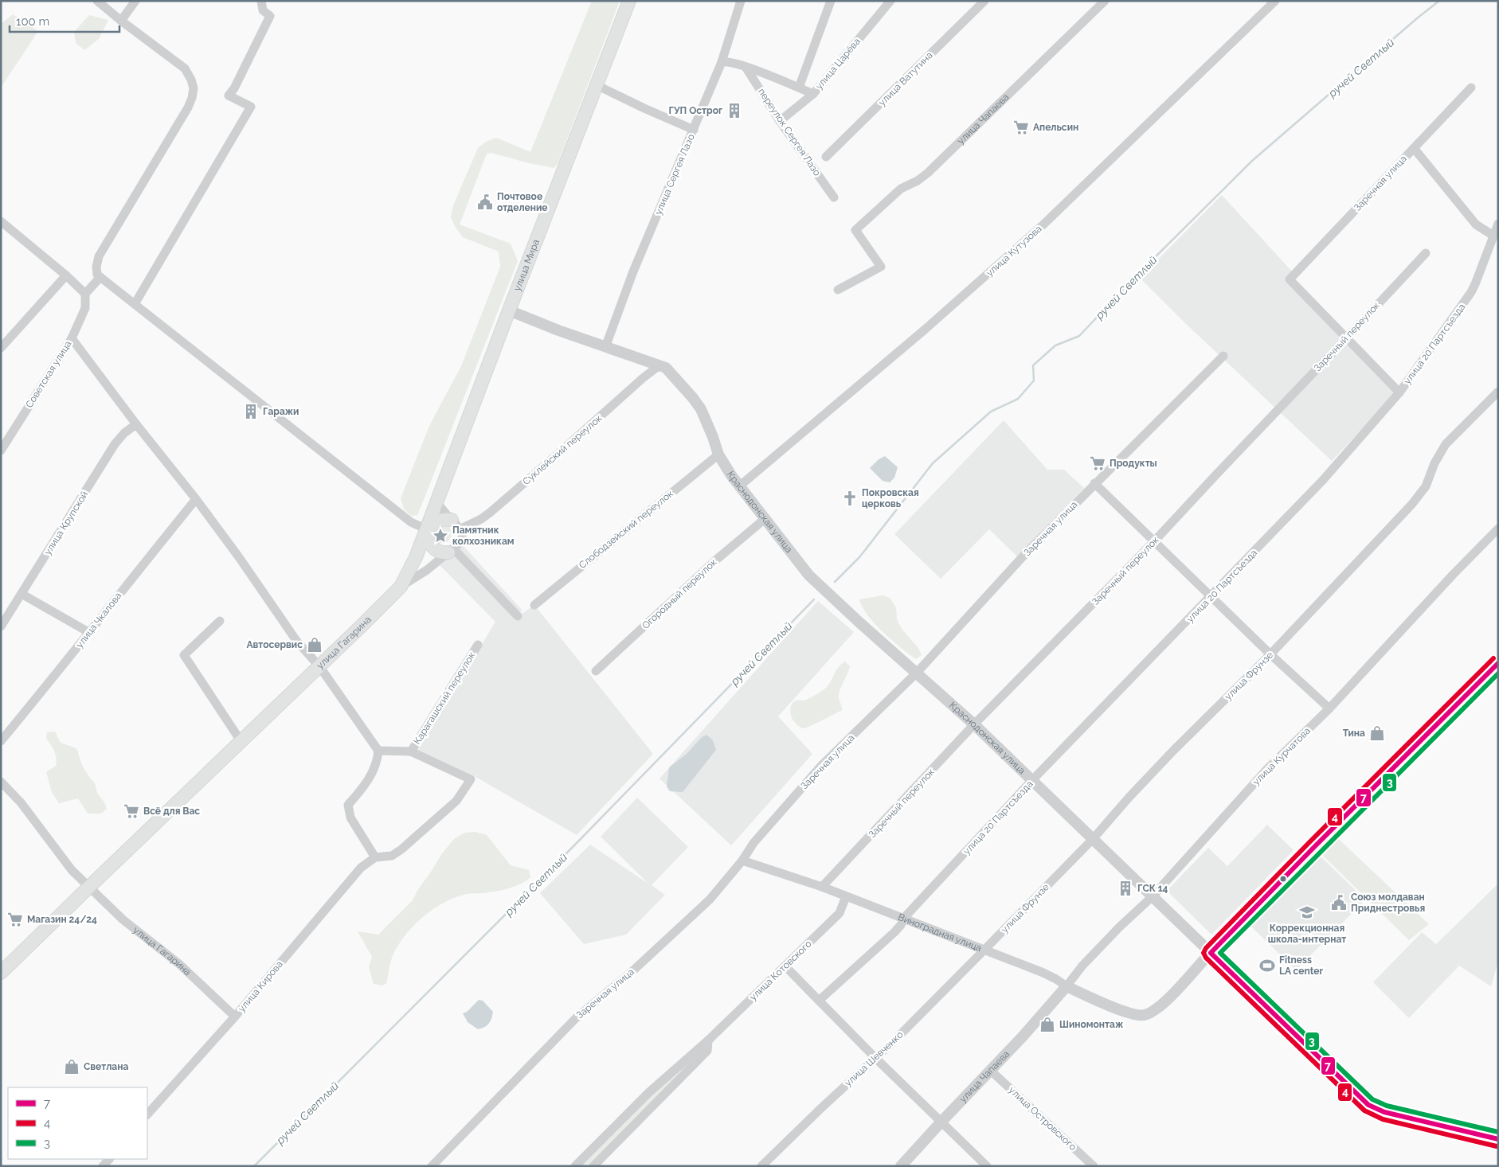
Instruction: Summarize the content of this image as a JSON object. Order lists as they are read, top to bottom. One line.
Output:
{"streets":{"main road":["улица Мира","улица Гагарина"],"street":["улица Царёва","улица Ватутина","улица Чапаева","переулок Сергея Лазо","улица Сергея Лазо","Заречная улица","улица Кутузова","Заречный переулок","улица 20 Партсъезда","Советская улица","Суклейский переулок","Краснодонская улица","улица Крупской","Слободзейский переулок","Огородный переулок","улица Чкалова","улица Фрунзе","Карагашский переулок","улица Курчатова","Виноградная улица","улица Котовского","улица Кирова","улица Шевченко","улица Островского"]},"crossings":[["улица Царёва","переулок Сергея Лазо"],["улица Чапаева","улица Курчатова"],["улица Чапаева","Виноградная улица"],["улица Чапаева","улица Островского"],["переулок Сергея Лазо","улица Сергея Лазо"],["улица Сергея Лазо","Краснодонская улица"],["Заречная улица","Заречный переулок"],["Заречная улица","Краснодонская улица"],["Заречная улица","Виноградная улица"],["улица Кутузова","Краснодонская улица"],["улица Мира","Суклейский переулок"],["улица Мира","Краснодонская улица"],["улица Мира","улица Гагарина"],["Заречный переулок","Краснодонская улица"],["Заречный переулок","Виноградная улица"],["улица 20 Партсъезда","Краснодонская улица"],["улица 20 Партсъезда","Виноградная улица"],["Суклейский переулок","Краснодонская улица"],["Суклейский переулок","улица Гагарина"],["Краснодонская улица","Слободзейский переулок"],["Краснодонская улица","Огородный переулок"],["Краснодонская улица","улица Фрунзе"],["Краснодонская улица","улица Курчатова"],["Краснодонская улица","Виноградная улица"],["улица Гагарина","улица Кирова"],["улица Фрунзе","Виноградная улица"],["улица Фрунзе","улица Шевченко"],["Карагашский переулок","улица Кирова"],["улица Курчатова","Виноградная улица"],["Виноградная улица","улица Котовского"],["Виноградная улица","улица Шевченко"]],"water":["ручей Светлый"],"places":{"building":["ГУП Острог","Гаражи","ГСК 14"],"supermarket":["Апельсин","Продукты","Всё для Вас","Магазин 24/24"],"public building":["Почтовое отделение","Союз молдаван Приднестровья"],"church":["Покровская церковь"],"place":["Памятник колхозникам"],"shop":["Автосервис","Тина","Шиномонтаж","Светлана"],"school or university":["Коррекционная школа-интернат"],"sports":["Fitness LA center"]},"lines":["transit line 4","transit line 7","transit line 3"],"legend":["7","4","3"],"scale_bar":"100 m"}
